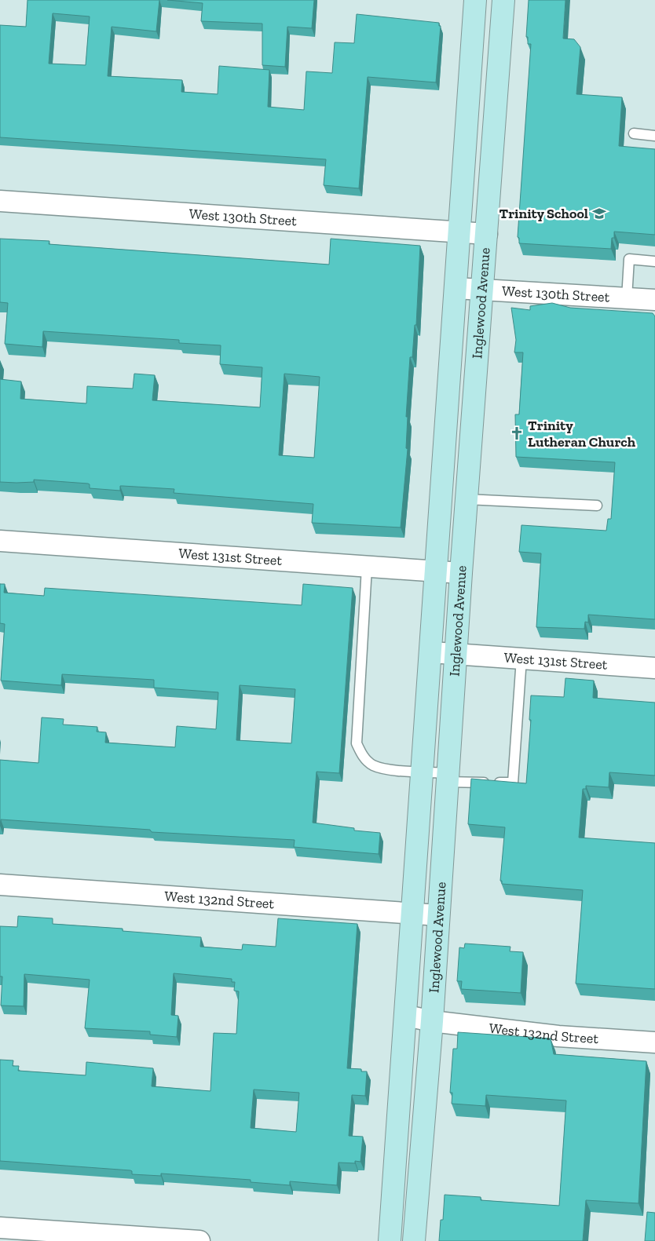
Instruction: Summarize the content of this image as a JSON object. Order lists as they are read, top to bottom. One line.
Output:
{"streets":{"main road":["Inglewood Avenue"],"street":["West 130th Street","West 131st Street","West 132nd Street"]},"crossings":[["West 130th Street","Inglewood Avenue"],["Inglewood Avenue","West 131st Street"],["Inglewood Avenue","West 132nd Street"]],"places":{"school or university":["Trinity School"],"church":["Trinity Lutheran Church"]}}
